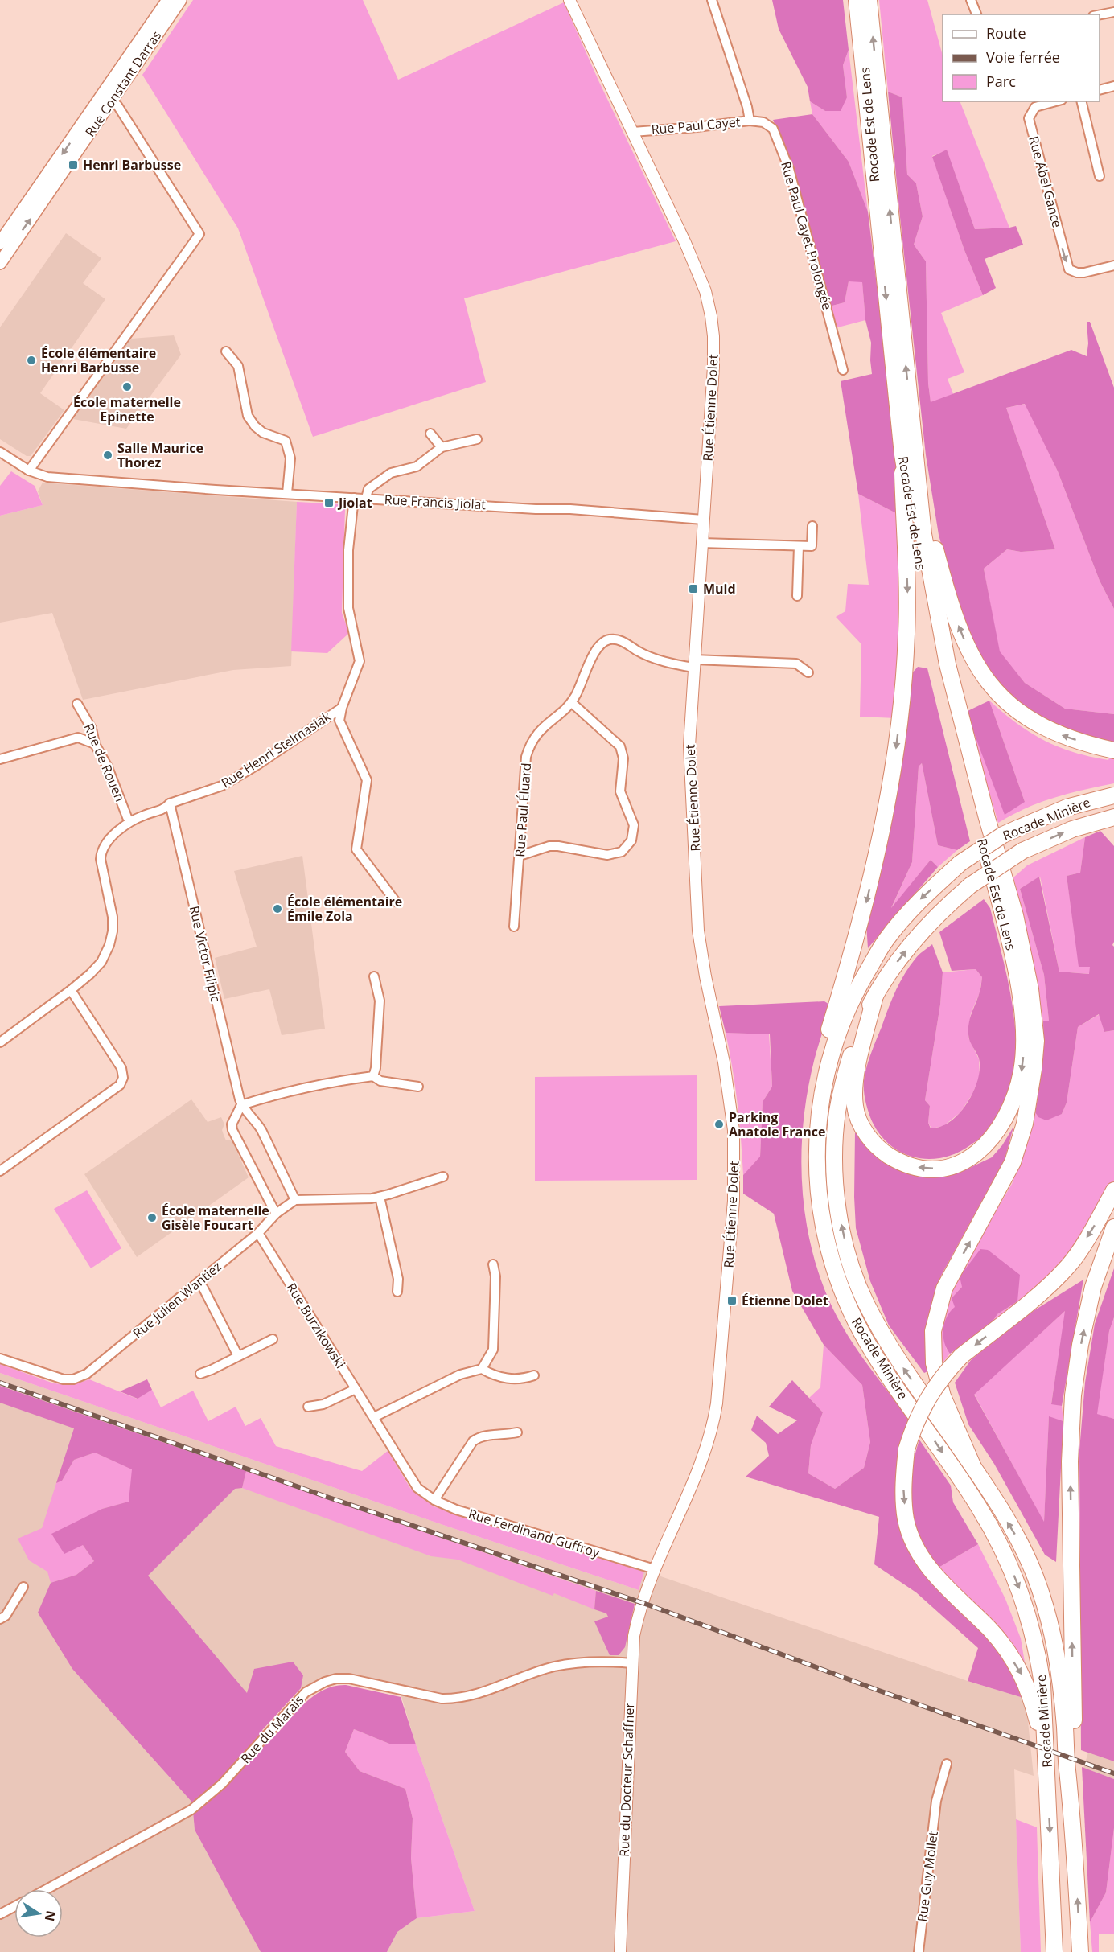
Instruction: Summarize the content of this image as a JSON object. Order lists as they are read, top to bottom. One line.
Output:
{"streets":{"highway":["Rocade Est de Lens","Rocade Minière"],"main road":["Rue Constant Darras"],"street":["Rue Paul Cayet","Rue Abel Gance","Rue Paul Cayet Prolongée","Rue Étienne Dolet","Rue Francis Jiolat","Rue Henri Stelmasiak","Rue de Rouen","Rue Paul Éluard","Rue Victor Filipic","Rue Julien Wantiez","Rue Burzikowski","Rue Ferdinand Guffroy","Rue du Marais","Rue du Docteur Schaffner","Rue Guy Mollet"]},"crossings":[["Rue Paul Cayet","Rue Paul Cayet Prolongée"],["Rue Paul Cayet","Rue Étienne Dolet"],["Rue Étienne Dolet","Rue Francis Jiolat"],["Rue Étienne Dolet","Rue Paul Éluard"],["Rue Étienne Dolet","Rue Ferdinand Guffroy"],["Rue Étienne Dolet","Rue du Docteur Schaffner"],["Rue Henri Stelmasiak","Rue de Rouen"],["Rue Henri Stelmasiak","Rue Victor Filipic"],["Rue Julien Wantiez","Rue Burzikowski"],["Rue Burzikowski","Rue Ferdinand Guffroy"],["Rue du Marais","Rue du Docteur Schaffner"]],"places":{"transit":["Henri Barbusse","Jiolat","Muid","Étienne Dolet"],"other":["École élémentaire Henri Barbusse","École maternelle Epinette","Salle Maurice Thorez","École élémentaire Émile Zola","Parking Anatole France","École maternelle Gisèle Foucart"]},"legend":["Route","Voie ferrée","Parc"],"north":"right"}
